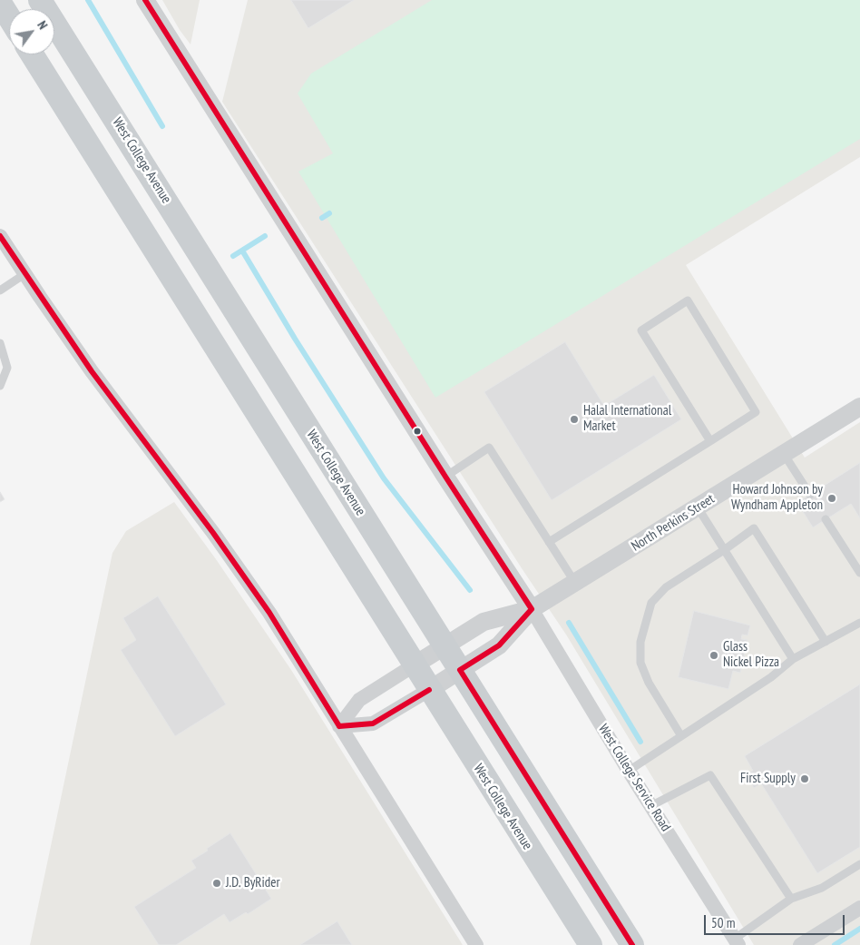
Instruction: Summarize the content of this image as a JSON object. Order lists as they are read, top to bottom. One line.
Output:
{"streets":{"main road":["West College Avenue"],"street":["North Perkins Street","West College Service Road"]},"crossings":[["North Perkins Street","West College Service Road"]],"places":["Halal International Market","Howard Johnson by Wyndham Appleton","Glass Nickel Pizza","First Supply","J.D. ByRider"],"scale_bar":"50 m","north":"top right"}
